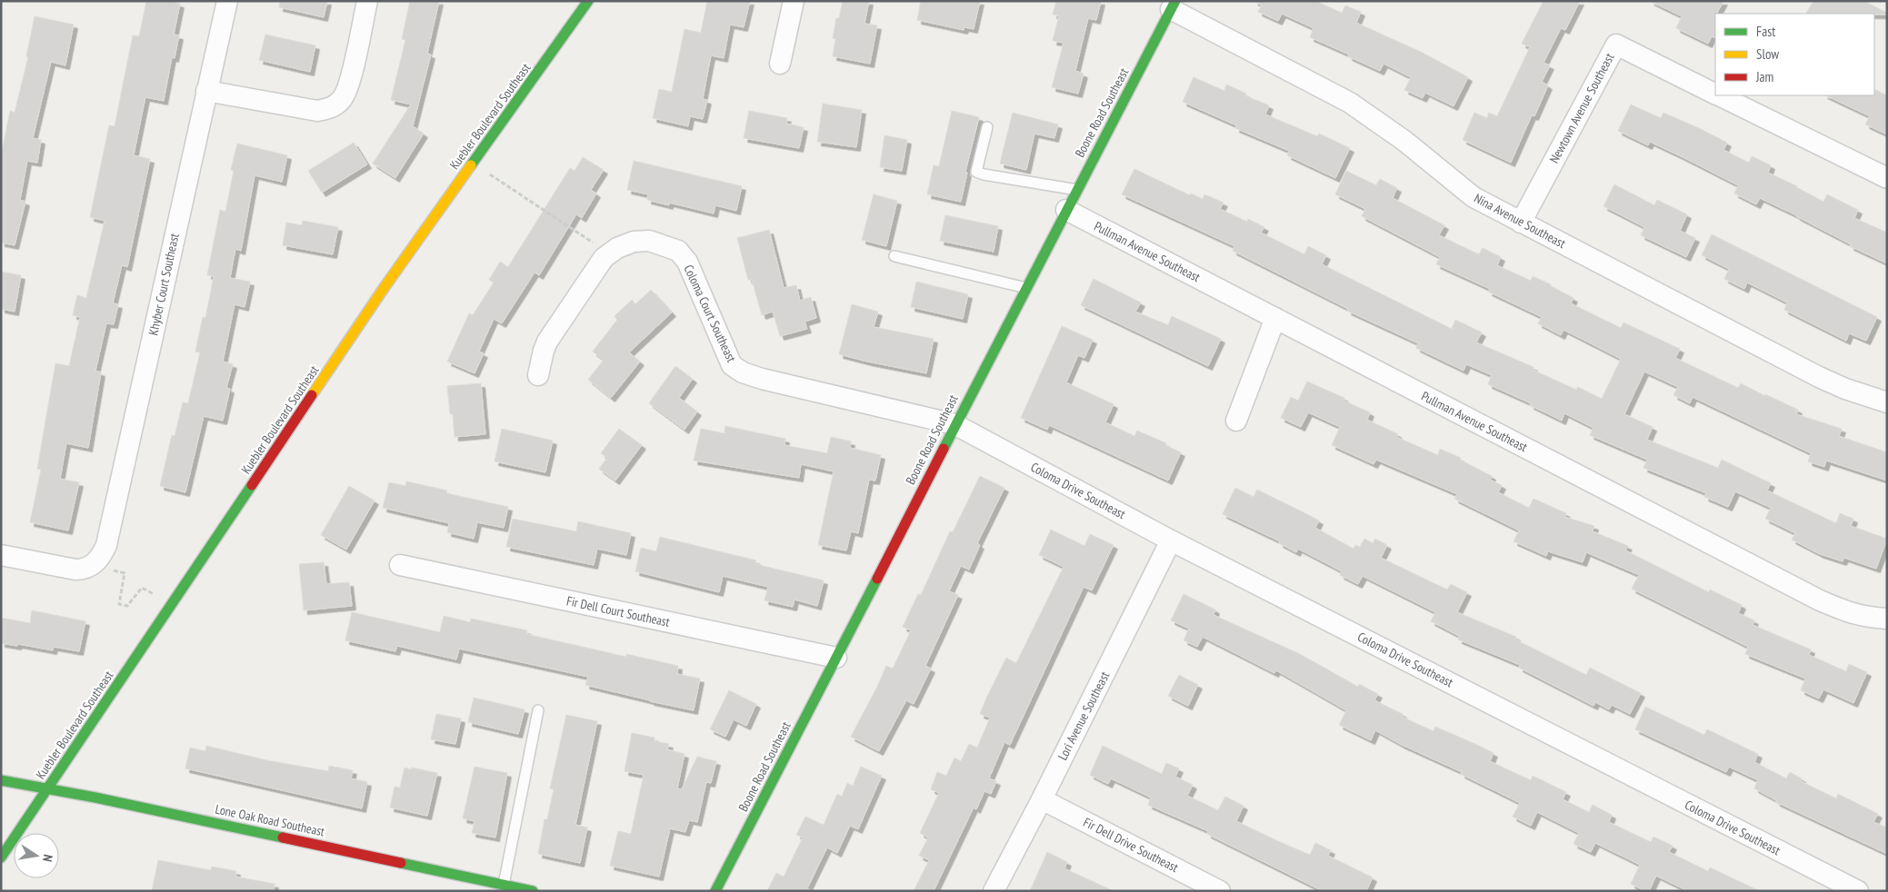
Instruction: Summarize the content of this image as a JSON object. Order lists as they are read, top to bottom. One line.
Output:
{"streets":{"street":["Newtown Avenue Southeast","Boone Road Southeast","Kuebler Boulevard Southeast","Nina Avenue Southeast","Pullman Avenue Southeast","Khyber Court Southeast","Coloma Court Southeast","Coloma Drive Southeast","Fir Dell Court Southeast","Lori Avenue Southeast","Lone Oak Road Southeast","Fir Dell Drive Southeast"]},"crossings":[["Newtown Avenue Southeast","Nina Avenue Southeast"],["Boone Road Southeast","Nina Avenue Southeast"],["Boone Road Southeast","Pullman Avenue Southeast"],["Boone Road Southeast","Coloma Court Southeast"],["Boone Road Southeast","Coloma Drive Southeast"],["Boone Road Southeast","Fir Dell Court Southeast"],["Kuebler Boulevard Southeast","Lone Oak Road Southeast"],["Coloma Court Southeast","Coloma Drive Southeast"],["Coloma Drive Southeast","Lori Avenue Southeast"],["Lori Avenue Southeast","Fir Dell Drive Southeast"]],"legend":["Fast","Slow","Jam"],"north":"right"}
